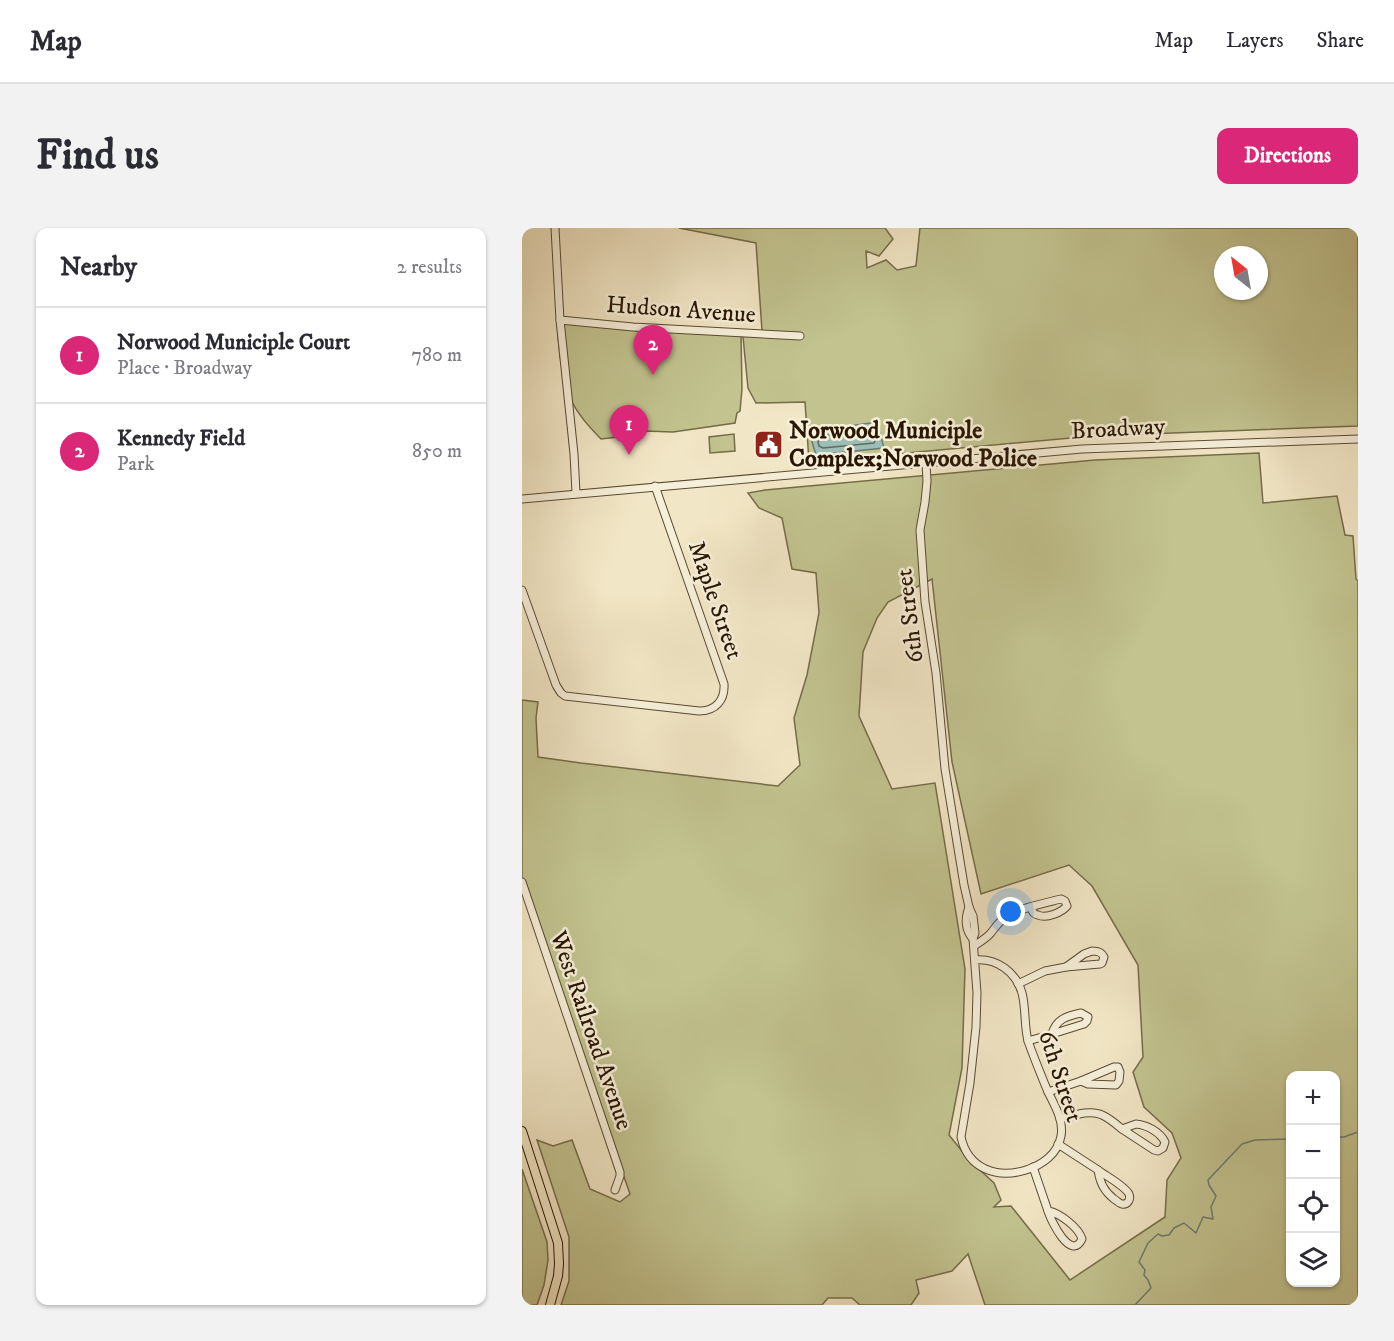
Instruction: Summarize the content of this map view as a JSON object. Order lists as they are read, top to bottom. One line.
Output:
{"streets":{"street":["Hudson Avenue","Broadway","Maple Street","6th Street","West Railroad Avenue"]},"crossings":[["Broadway","Maple Street"],["Broadway","6th Street"]],"places":{"public building":["Norwood Municiple Complex;Norwood Police"]},"north":"top left","page":{"header":"Map","nav":["Map","Layers","Share"],"buttons":"Directions","title":"Find us","heading":["Nearby","2 results"],"list":[{"mark":"1","name":"Norwood Municiple Court","note":"Place · Broadway","value":"780 m"},{"mark":"2","name":"Kennedy Field","note":"Park","value":"850 m"}],"pins":["2","1"],"map_buttons":["+","−"]}}
